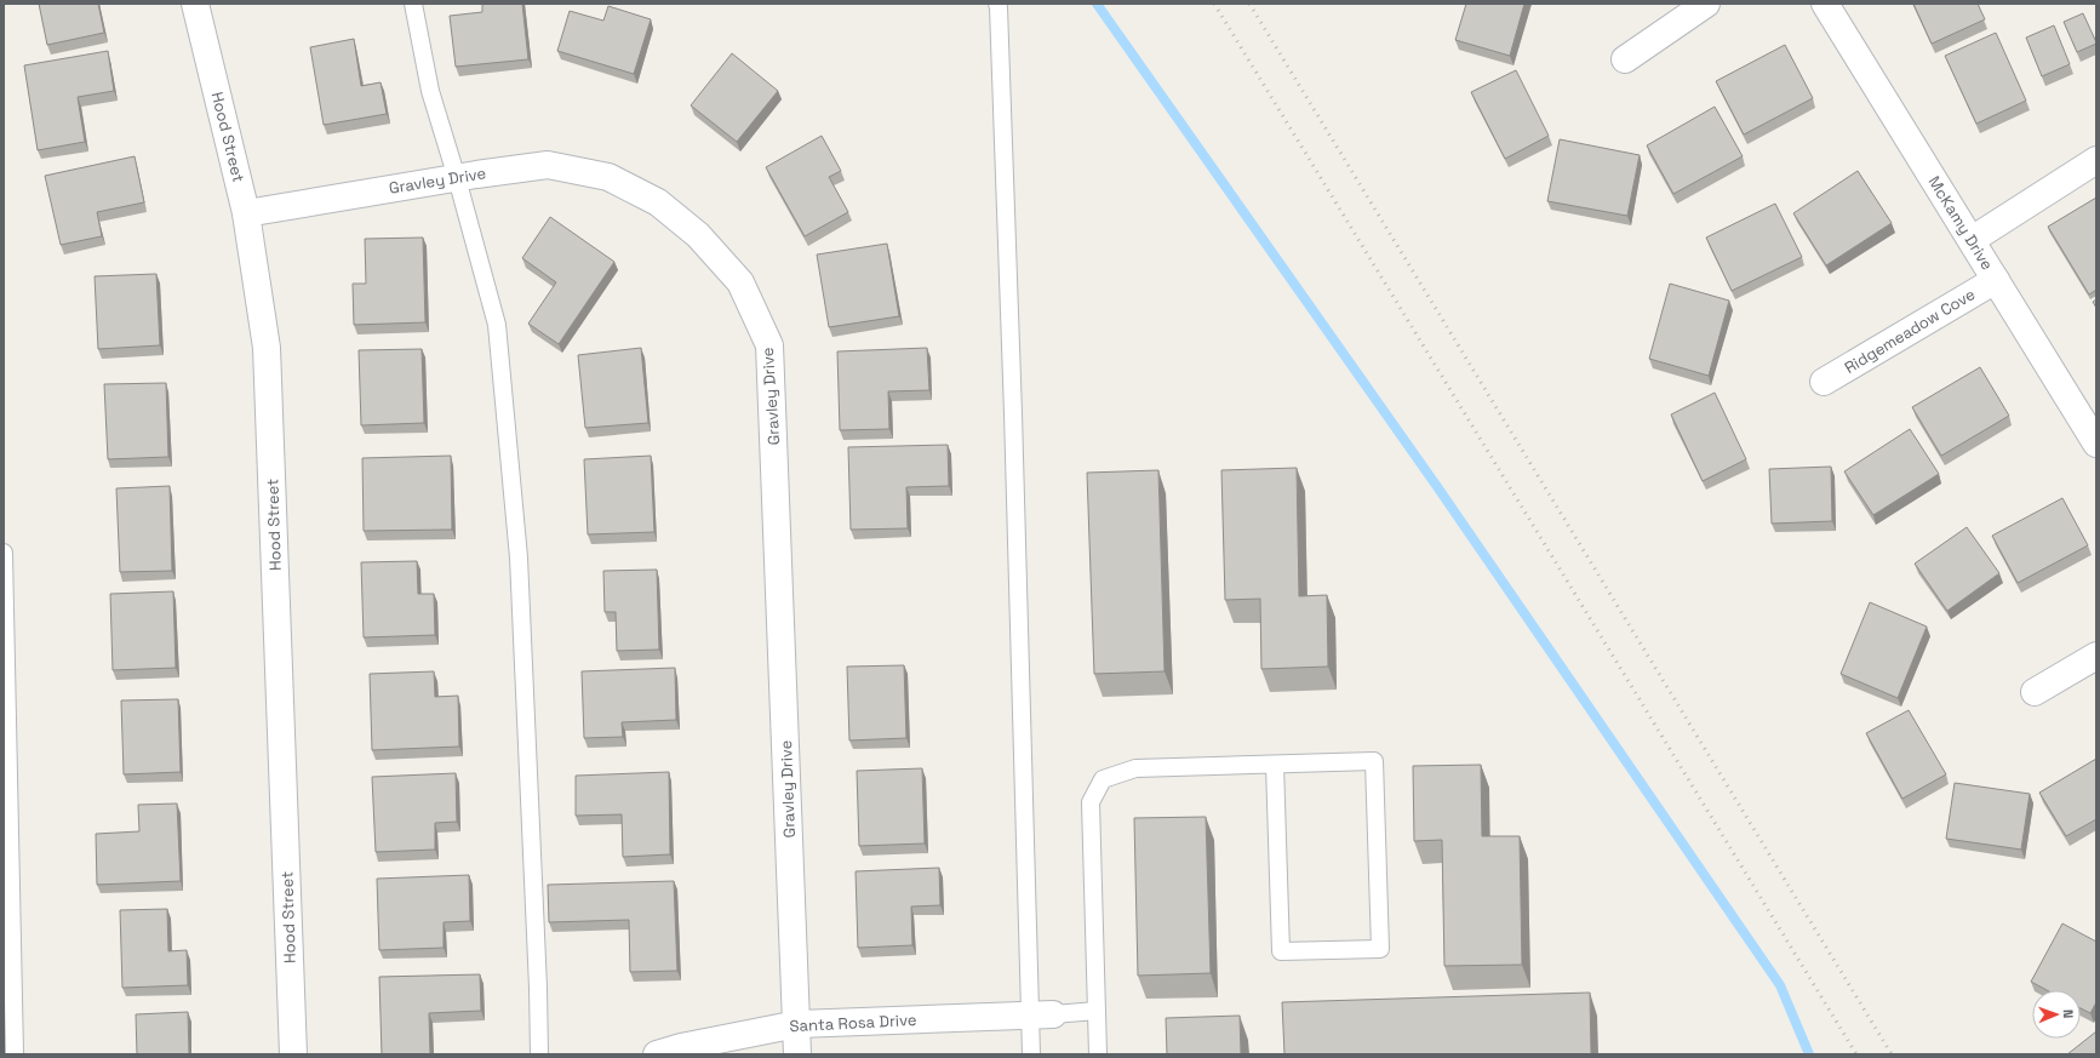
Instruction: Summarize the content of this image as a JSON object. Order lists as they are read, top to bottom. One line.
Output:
{"streets":{"street":["Hood Street","Gravley Drive","McKamy Drive","Ridgemeadow Cove","Santa Rosa Drive"]},"crossings":[["Hood Street","Gravley Drive"],["Gravley Drive","Santa Rosa Drive"],["McKamy Drive","Ridgemeadow Cove"]],"north":"right"}
